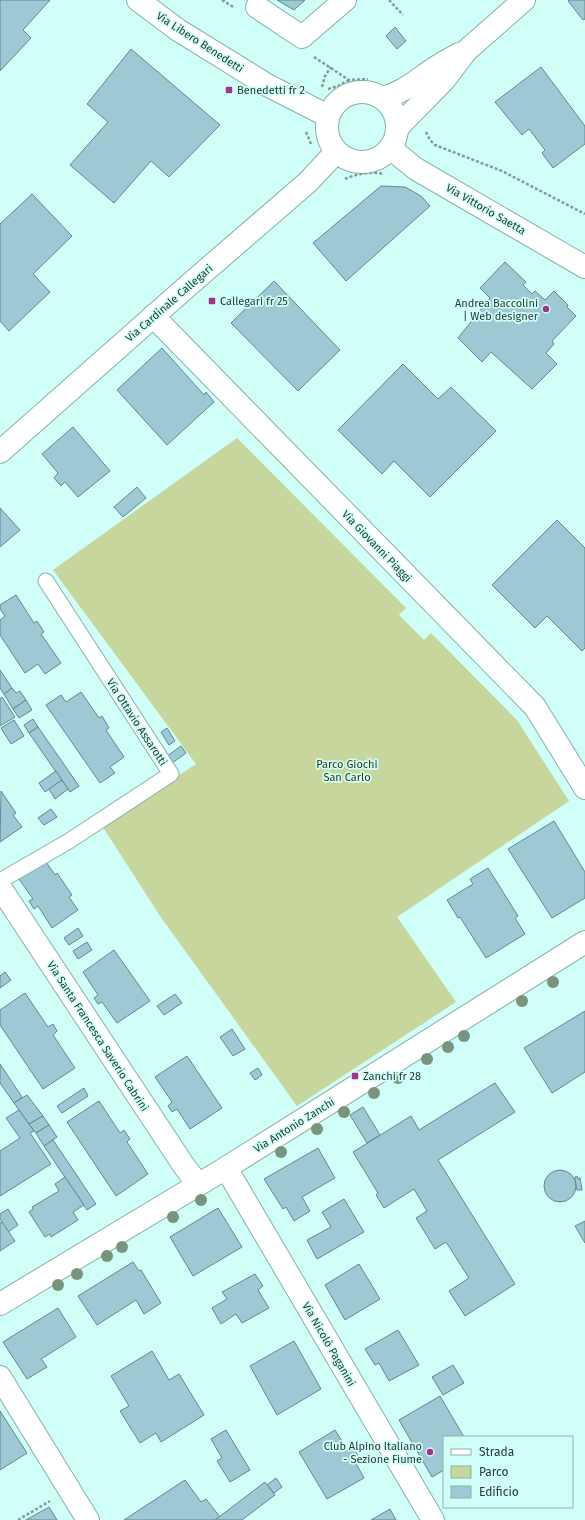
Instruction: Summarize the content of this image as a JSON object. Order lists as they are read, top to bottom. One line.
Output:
{"streets":{"street":["Via Libero Benedetti","Via Vittorio Saetta","Via Cardinale Callegari","Via Giovanni Piaggi","Via Santa Francesca Saverio Cabrini","Via Antonio Zanchi","Via Nicolò Paganini"],"lane":["Via Ottavio Assarotti"]},"crossings":[["Via Libero Benedetti","Via Vittorio Saetta"],["Via Libero Benedetti","Via Cardinale Callegari"],["Via Vittorio Saetta","Via Cardinale Callegari"],["Via Cardinale Callegari","Via Giovanni Piaggi"],["Via Santa Francesca Saverio Cabrini","Via Antonio Zanchi"],["Via Antonio Zanchi","Via Nicolò Paganini"]],"parks":["Parco Giochi San Carlo"],"places":{"transit":["Benedetti fr 2","Callegari fr 25","Zanchi fr 28"],"other":["Andrea Baccolini | Web designer","Club Alpino Italiano - Sezione Fiume"]},"legend":["Strada","Parco","Edificio"]}
